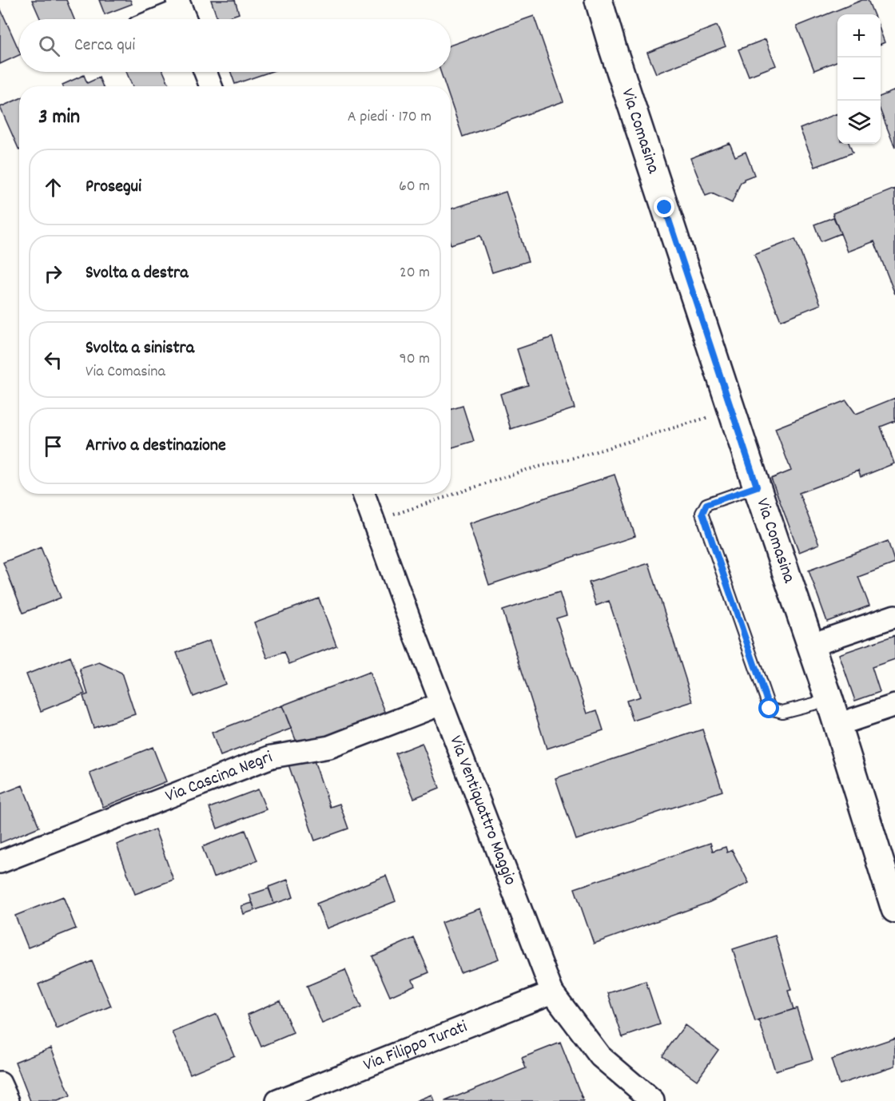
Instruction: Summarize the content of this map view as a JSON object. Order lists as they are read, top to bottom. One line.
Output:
{"streets":{"street":["Via Comasina","Via Cascina Negri","Via Ventiquattro Maggio","Via Filippo Turati"]},"crossings":[["Via Cascina Negri","Via Ventiquattro Maggio"],["Via Ventiquattro Maggio","Via Filippo Turati"]],"page":{"map_buttons":["+","−"],"search":"Cerca qui","heading":["3 min","A piedi · 170 m"],"list":[["Prosegui","60 m"],["Svolta a destra","20 m"],["Svolta a sinistra","Via Comasina","90 m"],"Arrivo a destinazione"]}}
